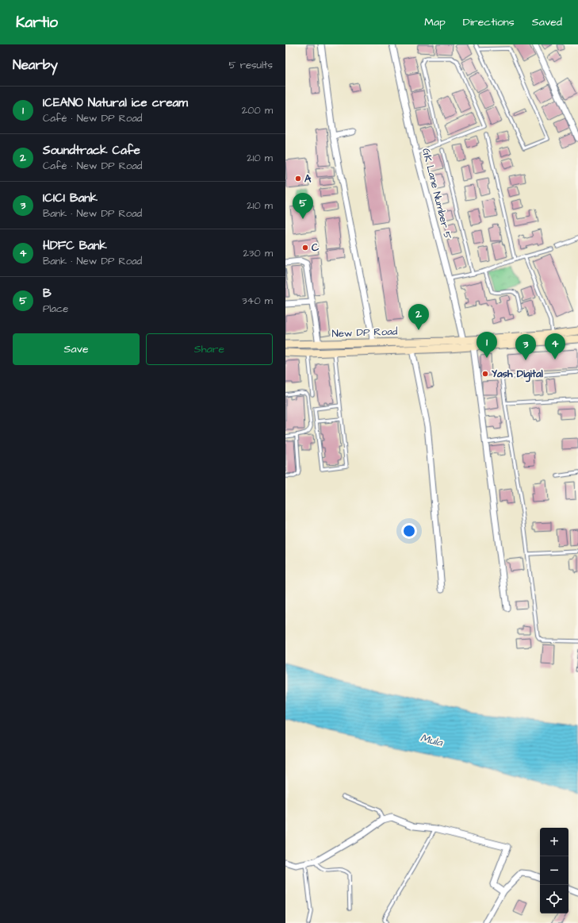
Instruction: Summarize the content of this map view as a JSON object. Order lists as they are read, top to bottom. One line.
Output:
{"streets":{"main road":["New DP Road"],"street":["GK Lane Number 5"]},"crossings":[["GK Lane Number 5","New DP Road"]],"water":["Mula"],"places":["A","C","Yash Digital"],"page":{"header":"Kartio","nav":["Map","Directions","Saved"],"heading":["Nearby","5 results"],"list":[{"mark":"1","name":"ICEANO Natural ice cream","note":"Café · New DP Road","value":"200 m"},{"mark":"2","name":"Soundtrack Cafe","note":"Café · New DP Road","value":"210 m"},{"mark":"3","name":"ICICI Bank","note":"Bank · New DP Road","value":"210 m"},{"mark":"4","name":"HDFC Bank","note":"Bank · New DP Road","value":"230 m"},{"mark":"5","name":"B","note":"Place","value":"340 m"}],"pins":["5","2","1","4","3"],"buttons":["Save","Share"],"map_buttons":["+","−"]}}
